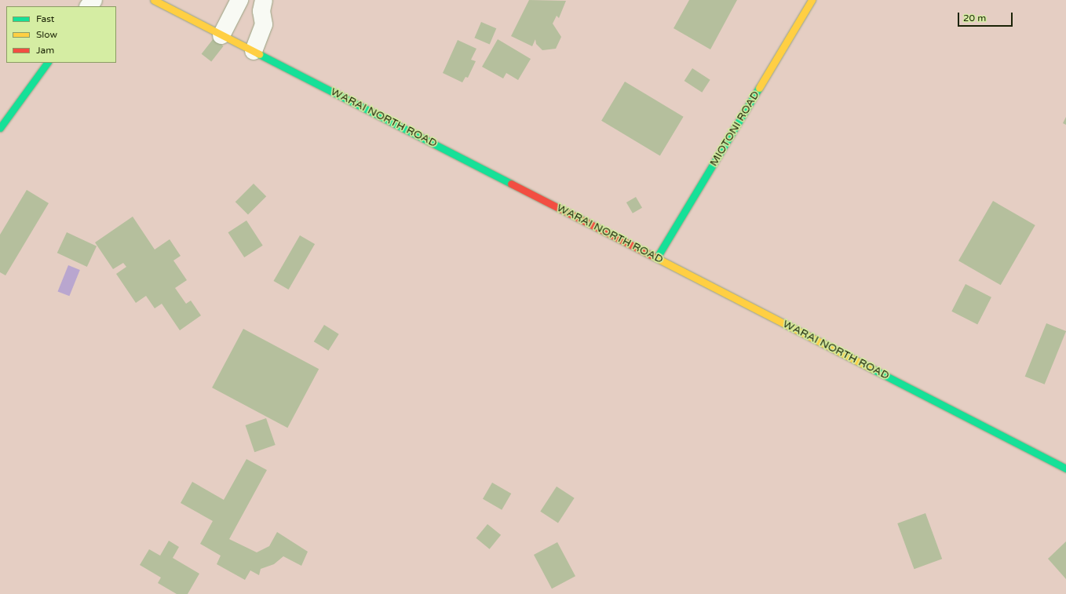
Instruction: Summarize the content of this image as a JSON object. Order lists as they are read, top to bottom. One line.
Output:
{"streets":{"street":["WARAI NORTH ROAD","MIOTONI ROAD"]},"crossings":[["WARAI NORTH ROAD","MIOTONI ROAD"]],"legend":["Fast","Slow","Jam"],"scale_bar":"20 m"}
